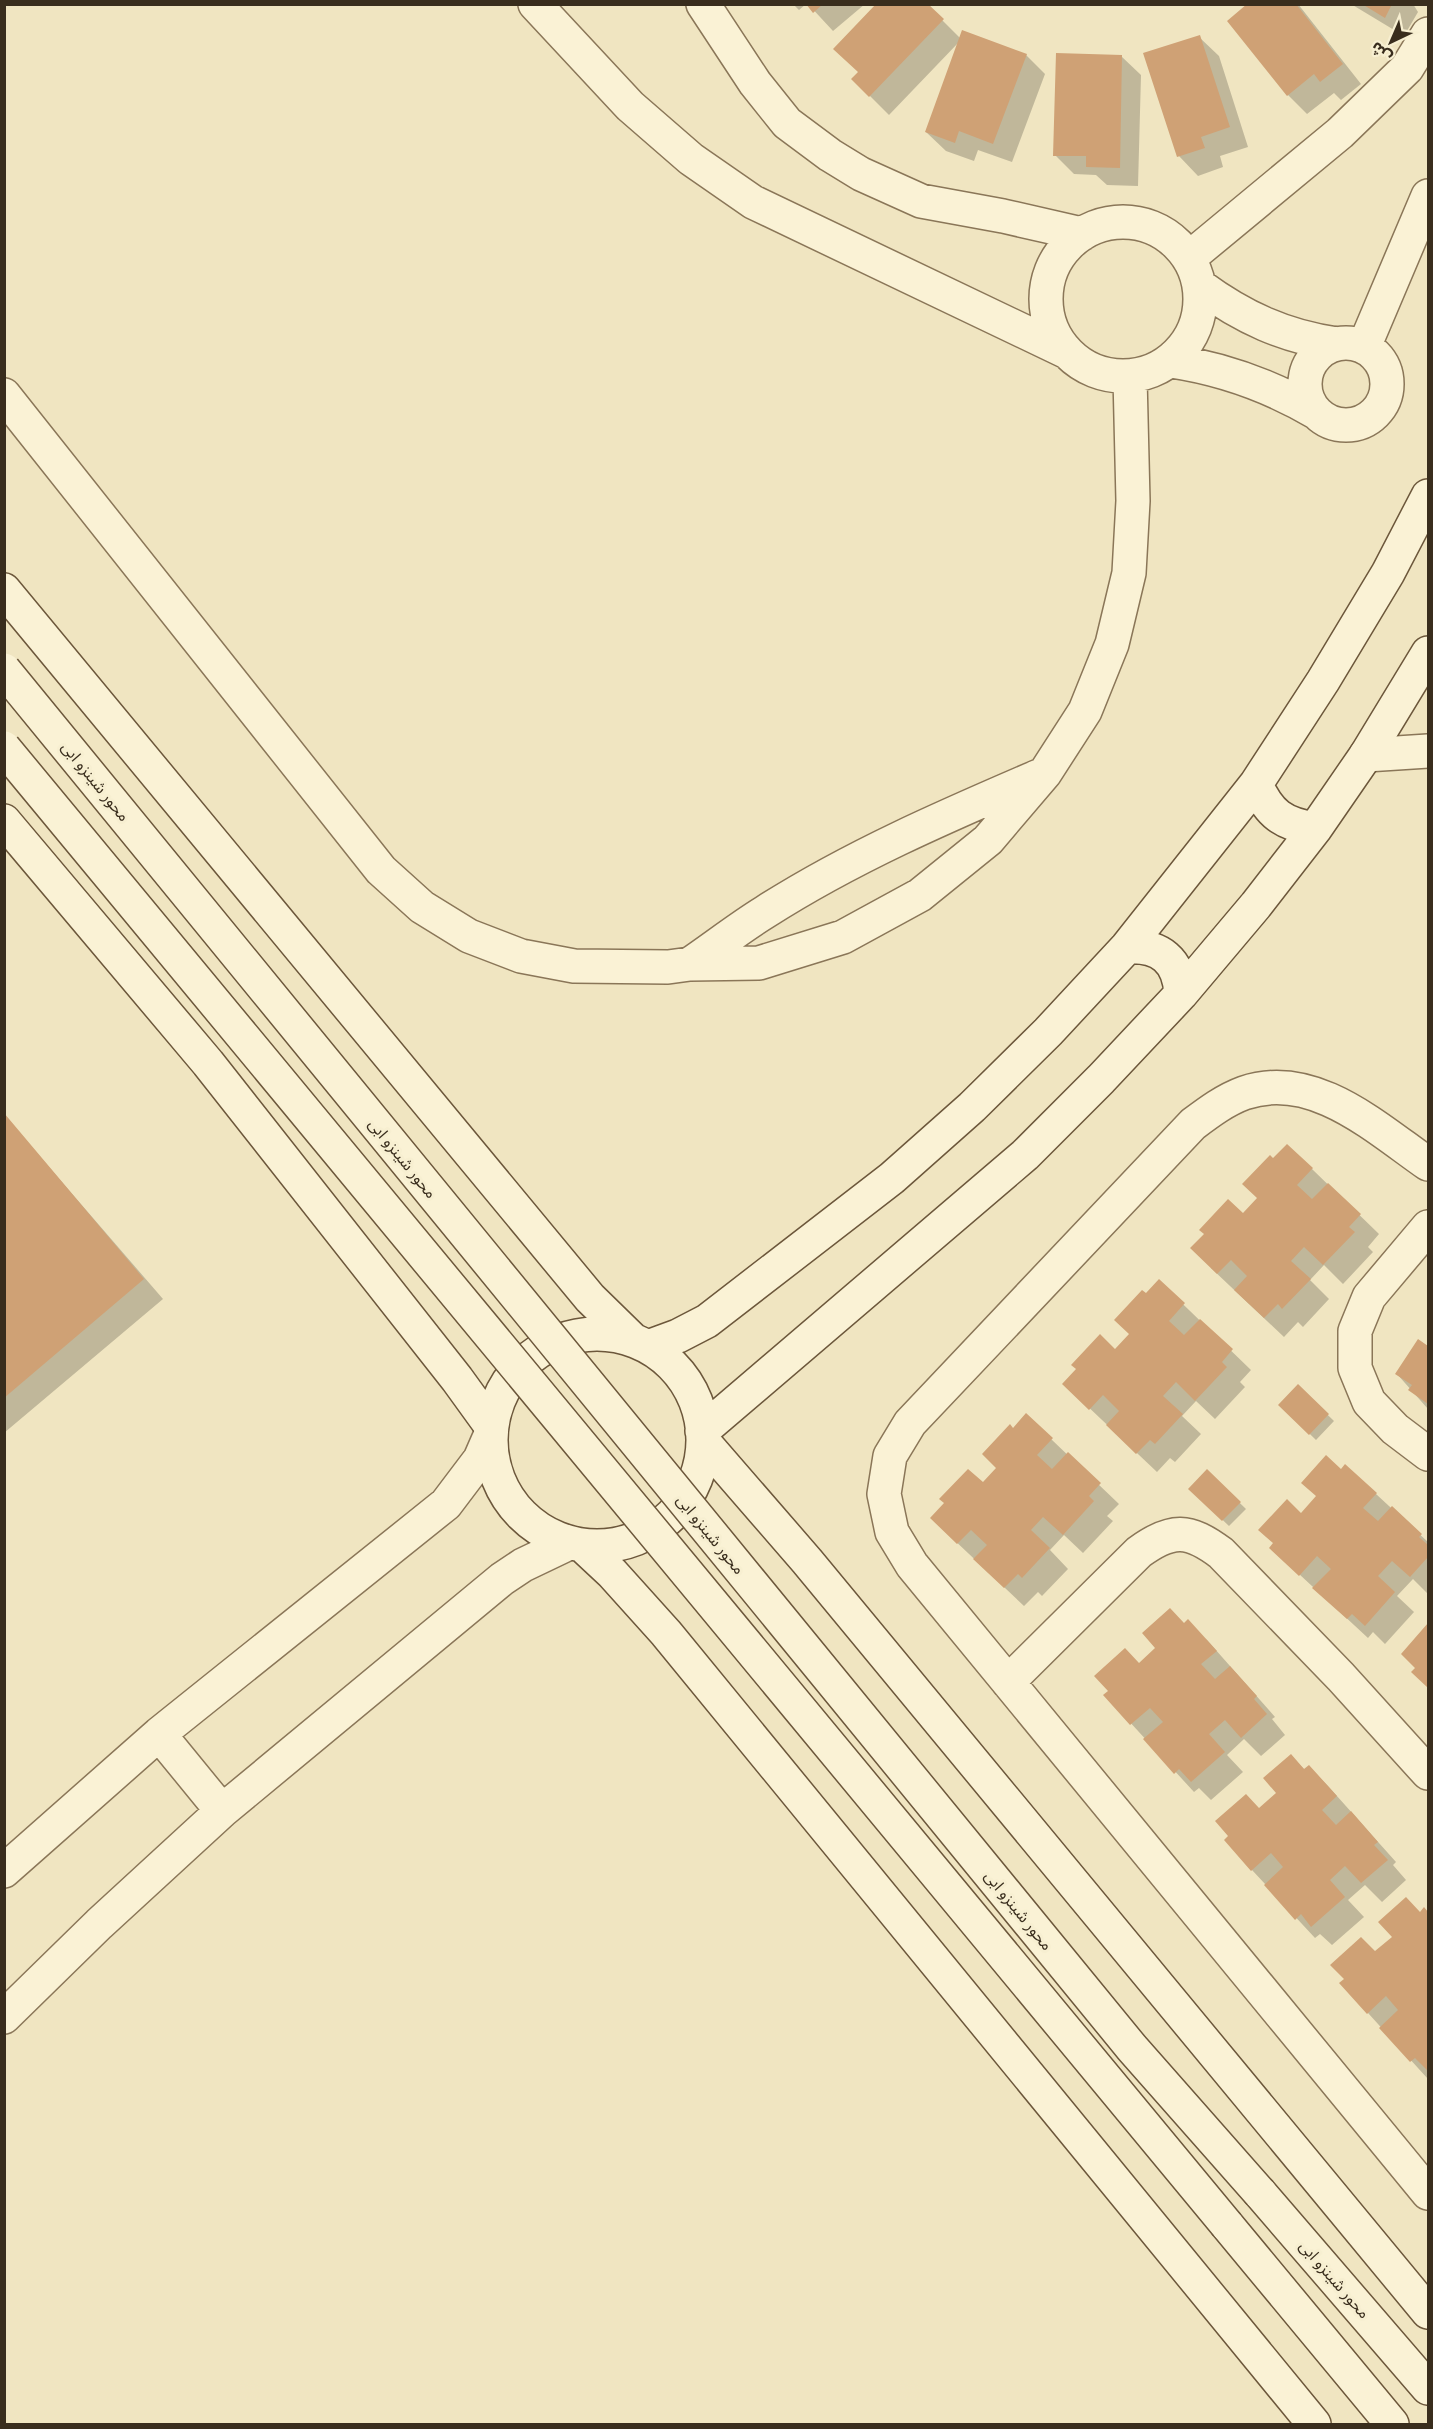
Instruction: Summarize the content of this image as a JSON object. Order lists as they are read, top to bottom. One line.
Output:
{"streets":{"street":["محور شينزو ابى"]},"north":"bottom left"}
